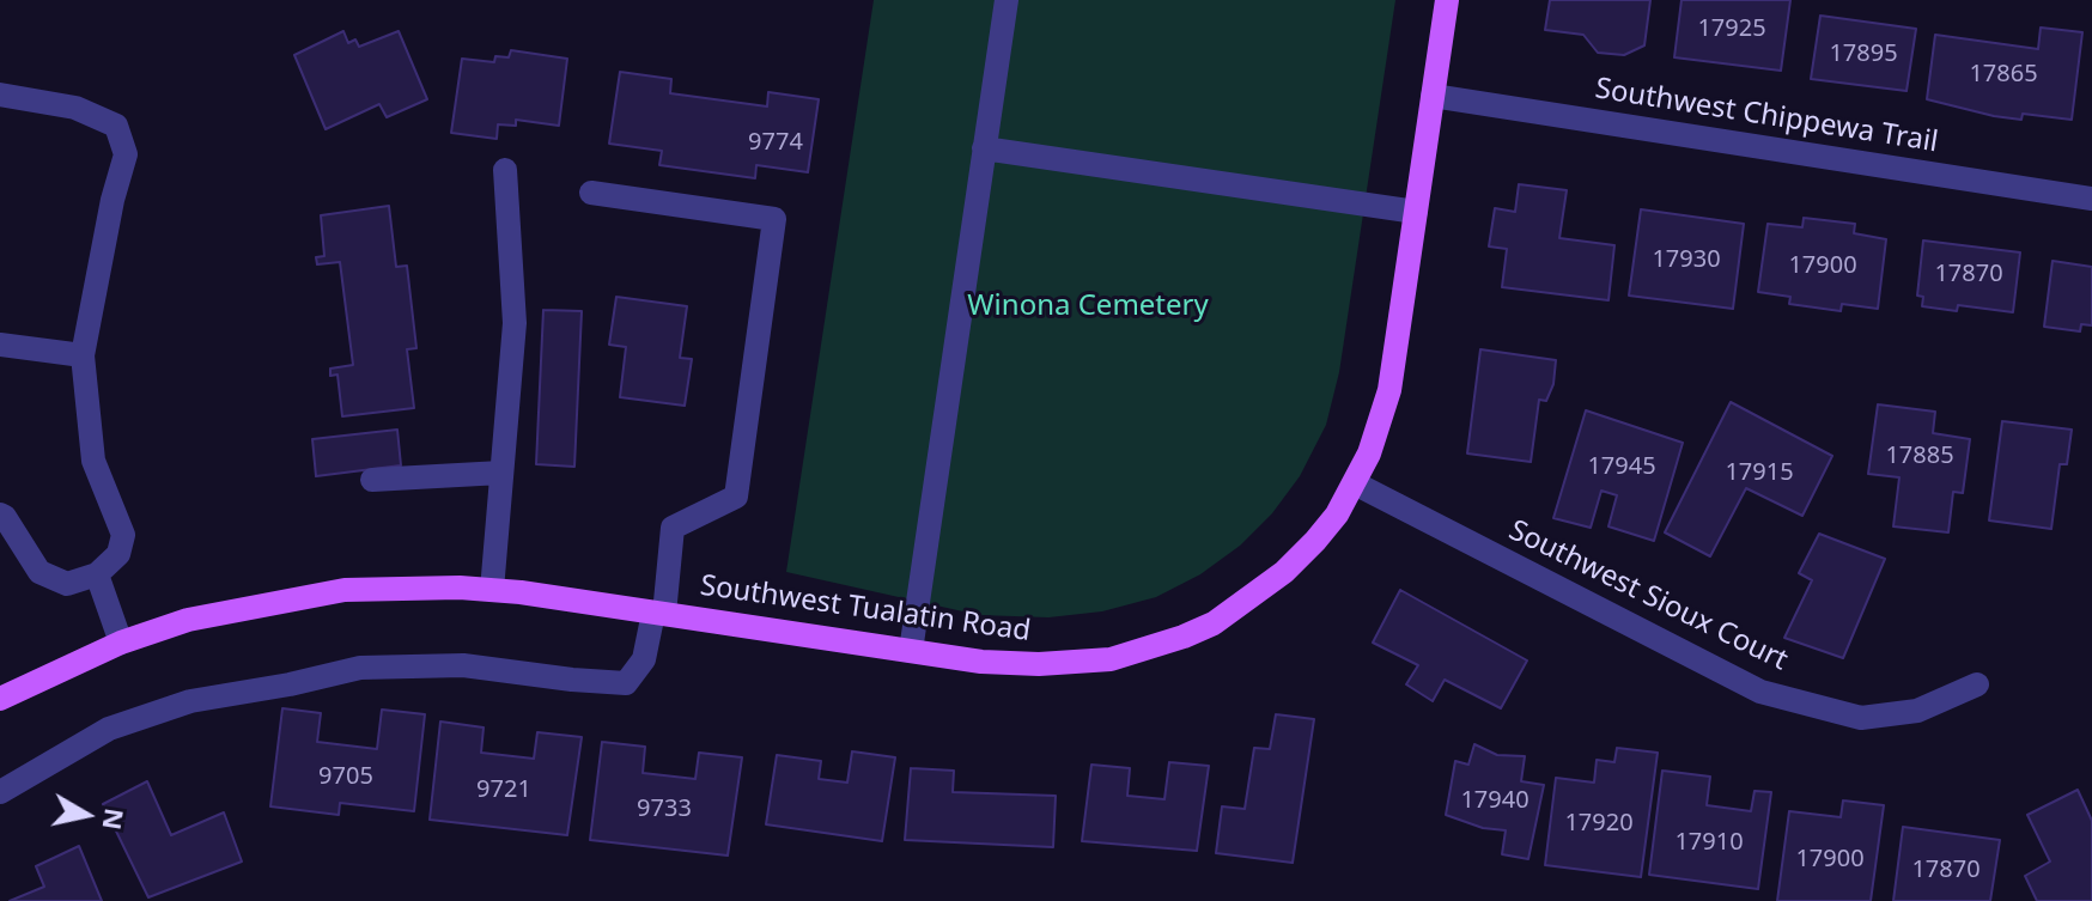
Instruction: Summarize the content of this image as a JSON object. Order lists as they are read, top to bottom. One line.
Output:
{"streets":{"main road":["Southwest Tualatin Road"],"street":["Southwest Chippewa Trail","Southwest Sioux Court"]},"crossings":[["Southwest Chippewa Trail","Southwest Tualatin Road"],["Southwest Sioux Court","Southwest Tualatin Road"]],"parks":["Winona Cemetery"],"house_numbers":["17925","17895","17865","9774","17930","17900","17870","17885","17945","17915","9705","9721","17940","9733","17920","17910","17900","17870"],"north":"right"}
